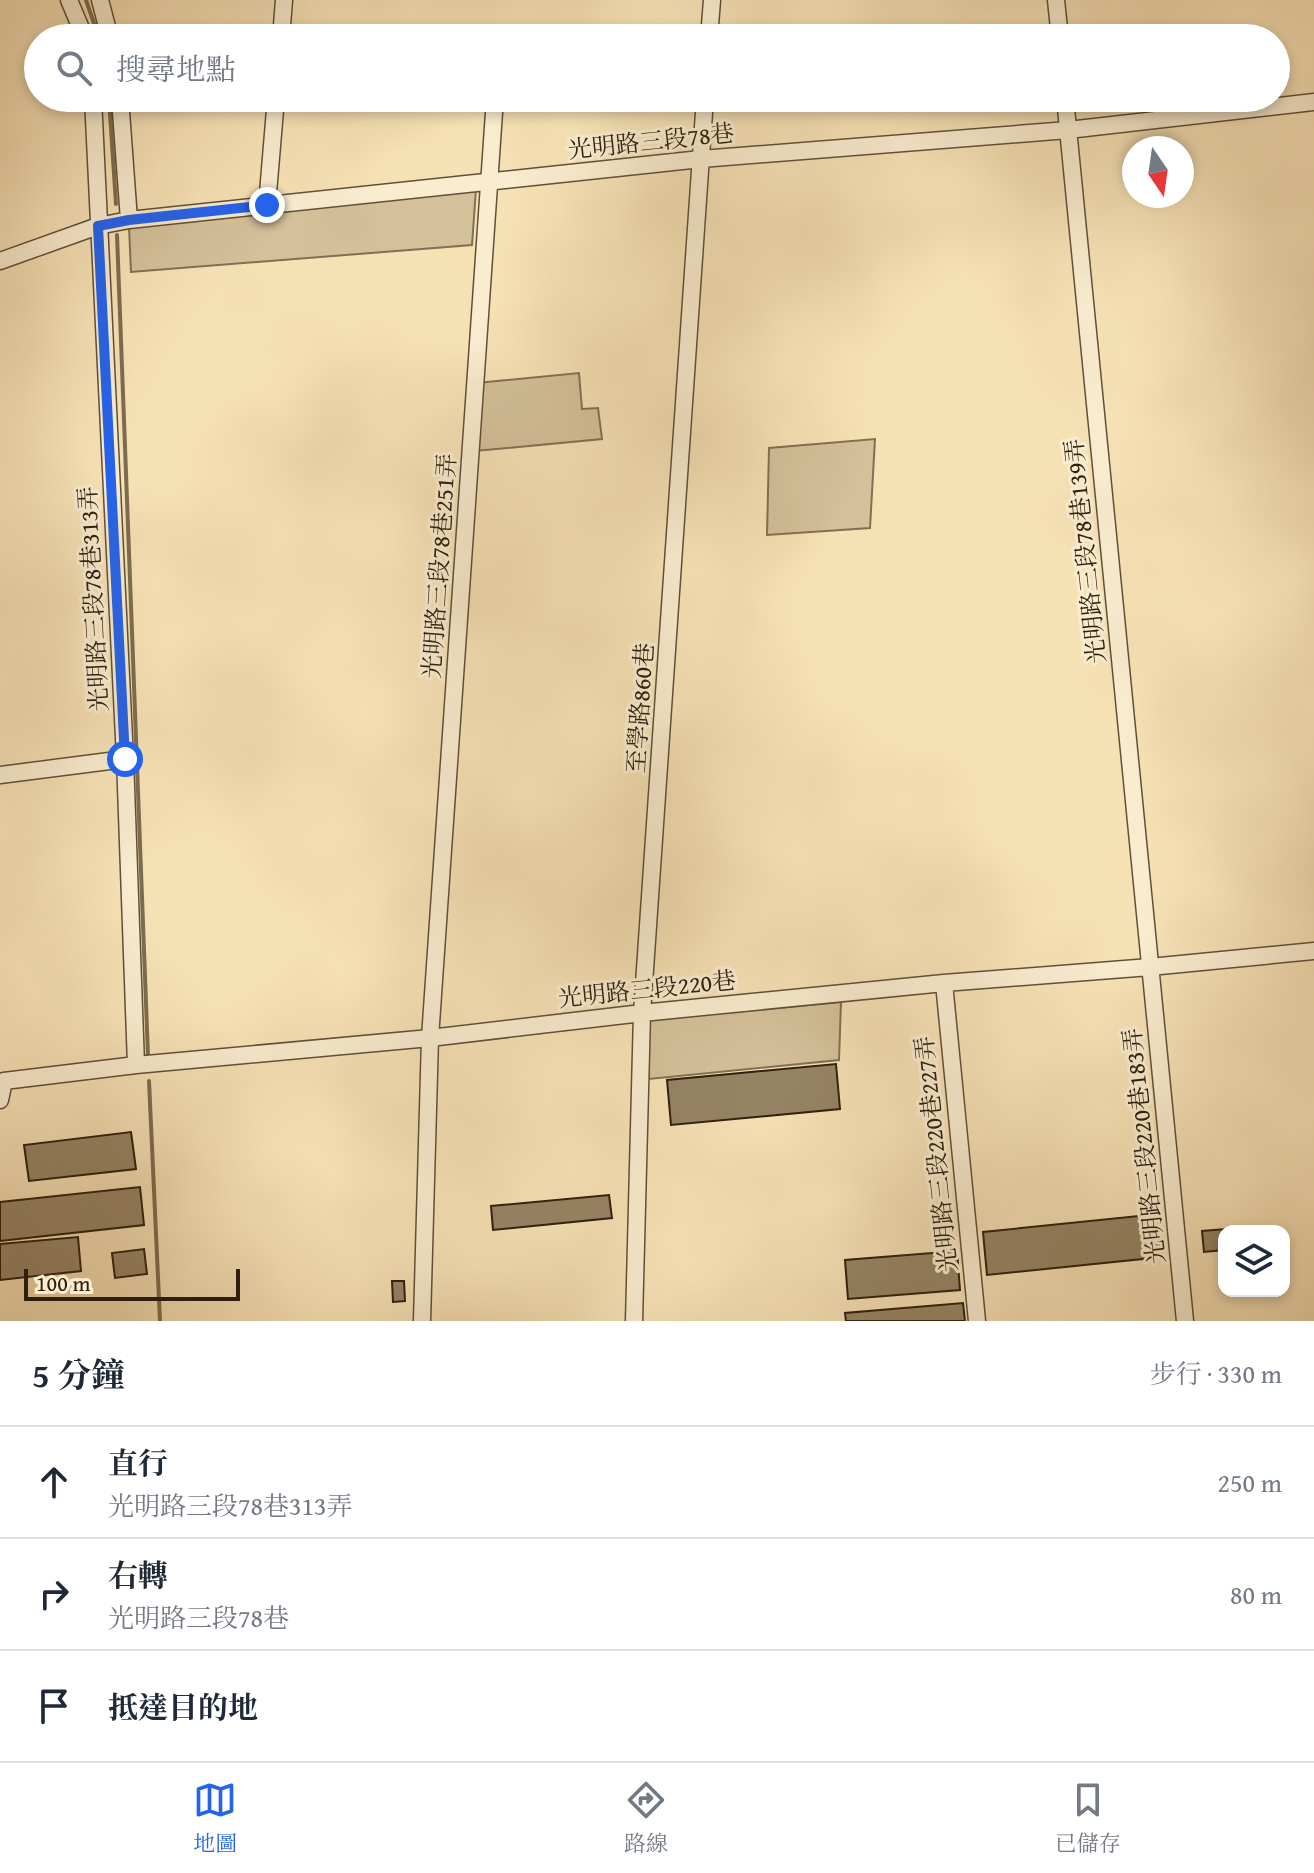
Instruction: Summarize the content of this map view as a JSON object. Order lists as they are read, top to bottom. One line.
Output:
{"streets":{"street":["光明路三段78巷","光明路三段78巷139弄","光明路三段78巷251弄","光明路三段78巷313弄","至學路860巷","光明路三段220巷","光明路三段220巷183弄","光明路三段220巷227弄"]},"crossings":[["光明路三段78巷","光明路三段78巷139弄"],["光明路三段78巷","光明路三段78巷251弄"],["光明路三段78巷","光明路三段78巷313弄"],["光明路三段78巷","至學路860巷"],["光明路三段78巷139弄","光明路三段220巷"],["光明路三段78巷139弄","光明路三段220巷183弄"],["光明路三段78巷251弄","光明路三段220巷"],["光明路三段78巷313弄","光明路三段220巷"],["至學路860巷","光明路三段220巷"],["光明路三段220巷","光明路三段220巷183弄"],["光明路三段220巷","光明路三段220巷227弄"]],"scale_bar":"100 m","north":"bottom","page":{"search":"搜尋地點","scale":"100 m","heading":["5 分鐘","步行 · 330 m"],"list":[["直行","光明路三段78巷313弄","250 m"],["右轉","光明路三段78巷","80 m"],"抵達目的地"],"nav":["地圖","路線","已儲存"]}}
